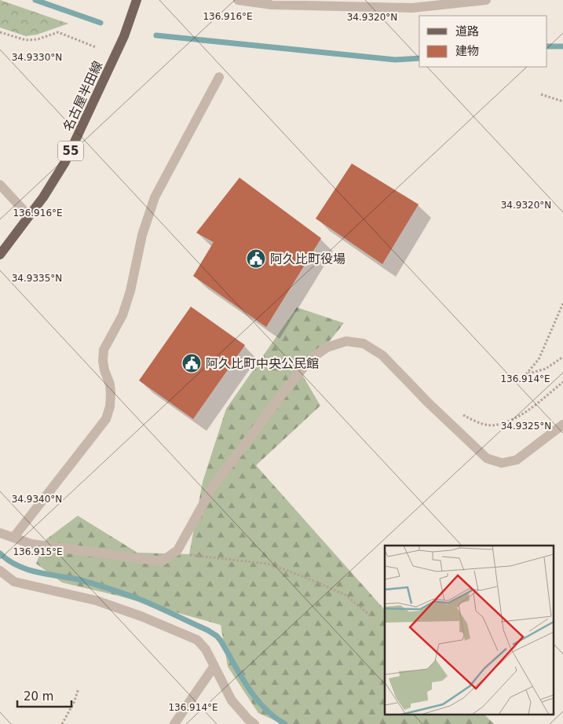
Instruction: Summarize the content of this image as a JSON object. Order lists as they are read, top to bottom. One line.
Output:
{"streets":{"main road":["名古屋半田線","55"]},"places":{"public building":["阿久比町役場","阿久比町中央公民館"]},"legend":["道路","建物"],"scale_bar":"20 m","coordinates":["136.916°E","34.9320°N","34.9330°N","34.9335°N","136.914°E","34.9325°N","34.9340°N","136.915°E"]}
